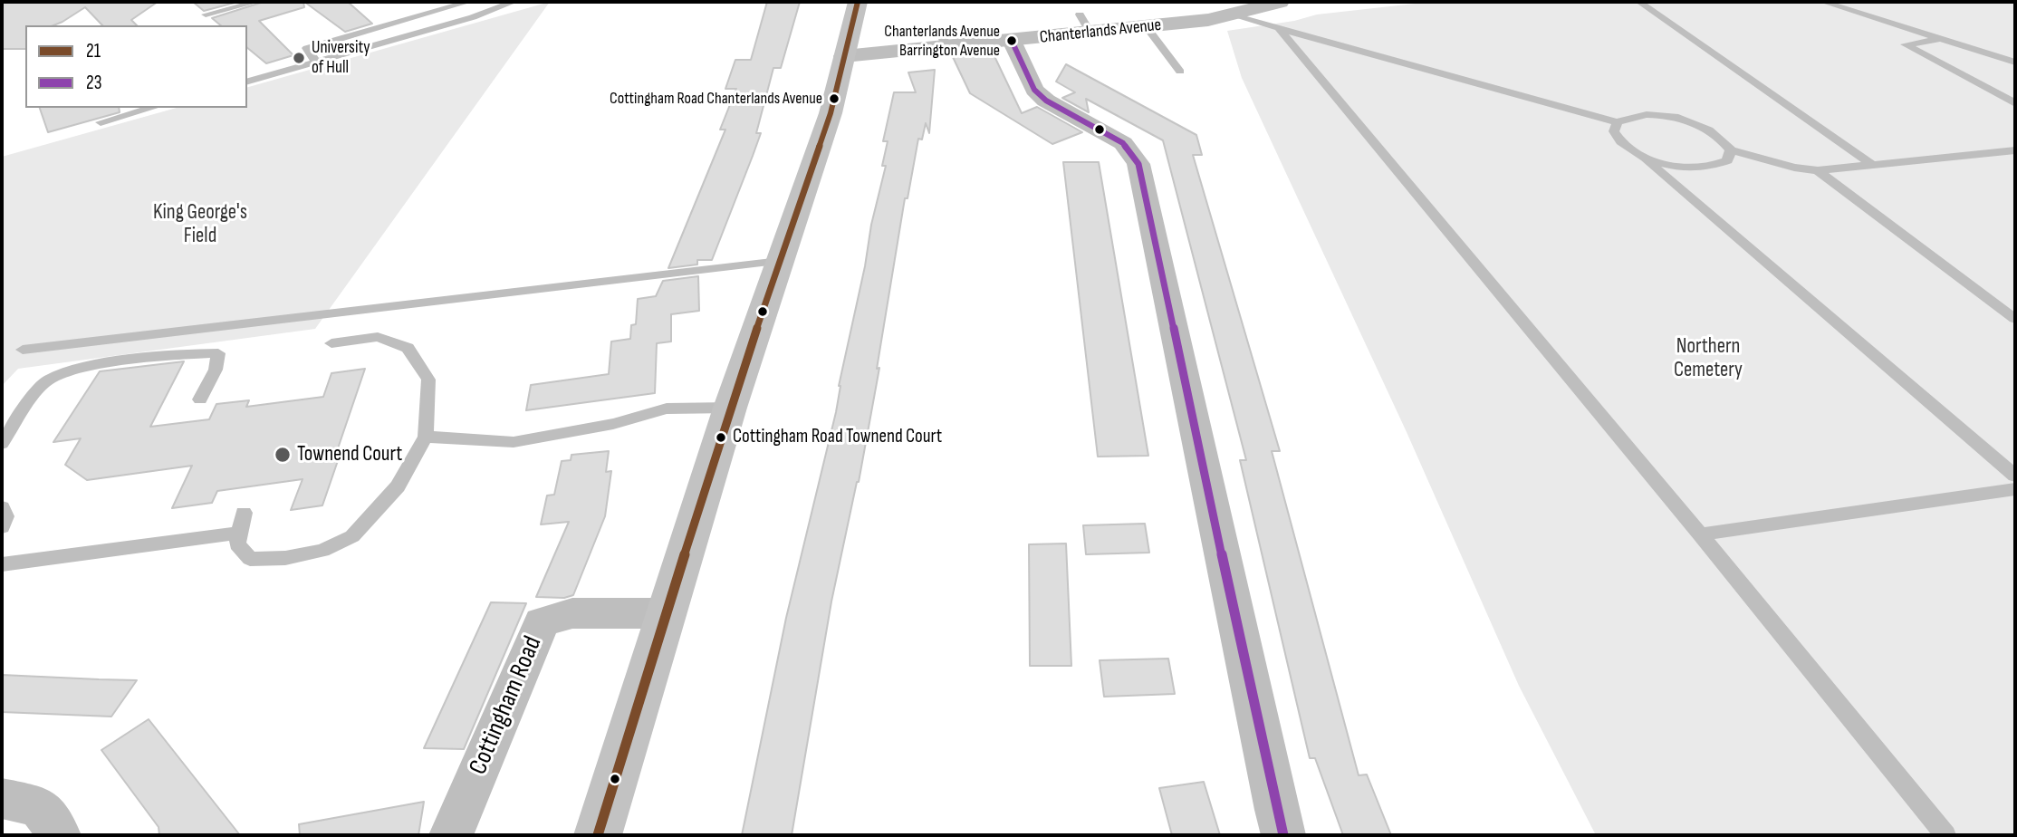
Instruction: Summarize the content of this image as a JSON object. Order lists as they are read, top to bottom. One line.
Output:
{"streets":{"street":["Chanterlands Avenue","Cottingham Road"]},"parks":["King George's Field","Northern Cemetery"],"places":["Chanterlands Avenue Barrington Avenue","University of Hull","Cottingham Road Chanterlands Avenue","Cottingham Road Townend Court","Townend Court"],"lines":["transit line 21","transit line 23"],"legend":["21","23"]}
